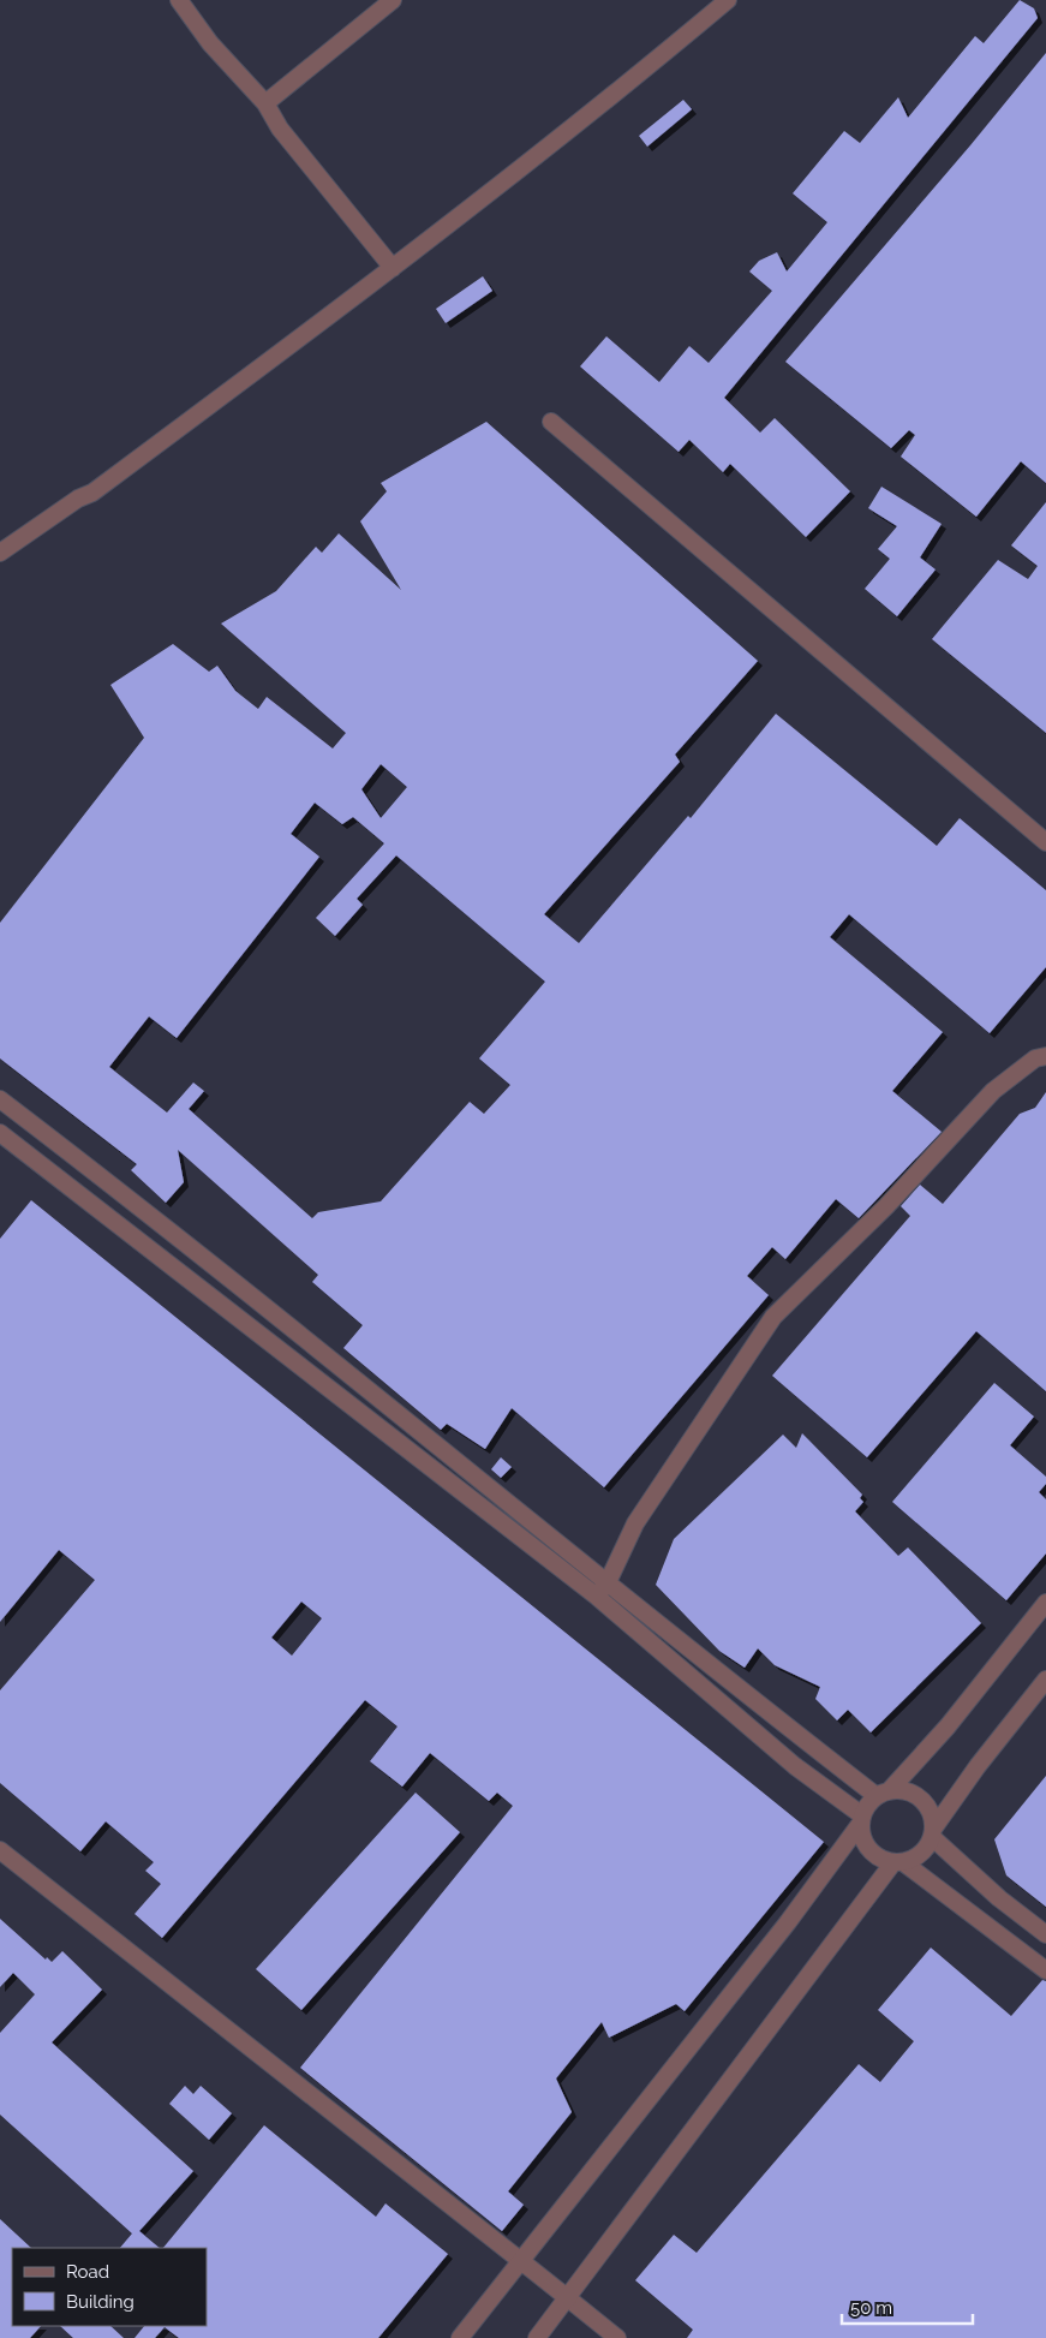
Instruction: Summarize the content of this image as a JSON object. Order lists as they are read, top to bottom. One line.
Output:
{"legend":["Road","Building"],"scale_bar":"50 m"}
